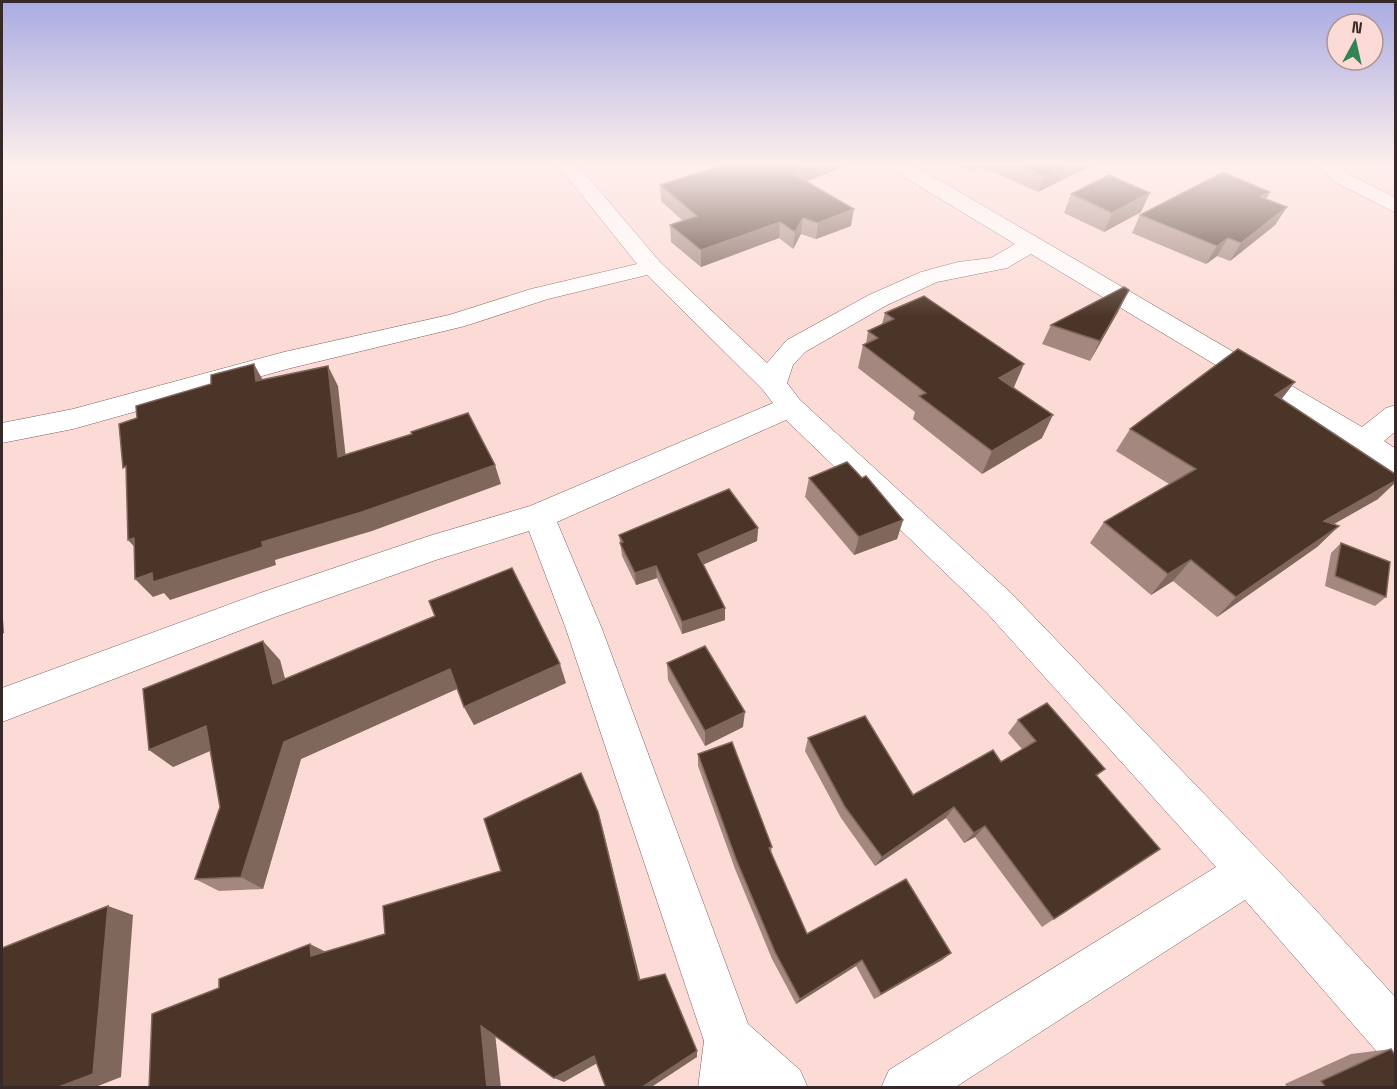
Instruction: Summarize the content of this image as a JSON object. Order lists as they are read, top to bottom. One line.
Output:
{"north":"top"}
